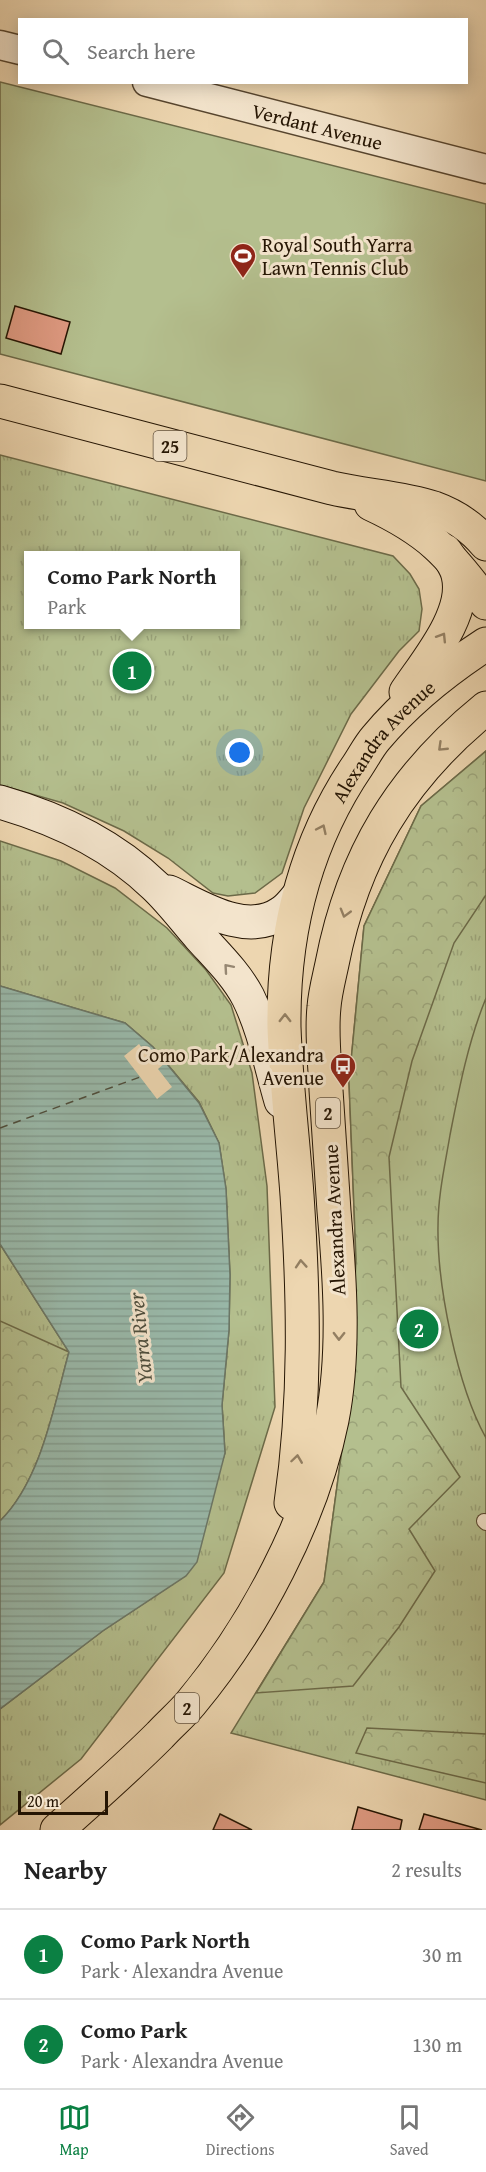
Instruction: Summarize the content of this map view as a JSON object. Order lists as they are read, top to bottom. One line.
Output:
{"streets":{"main road":["25","Alexandra Avenue","2"],"street":["Verdant Avenue"]},"crossings":[["25","2"],["Alexandra Avenue","2"]],"water":["Yarra River"],"places":{"sports":["Royal South Yarra Lawn Tennis Club"],"bus stop":["Como Park/Alexandra Avenue"]},"scale_bar":"20 m","page":{"search":"Search here","popup":["Como Park North","Park"],"pins":["1","2"],"scale":"20 m","heading":["Nearby","2 results"],"list":[{"mark":"1","name":"Como Park North","note":"Park · Alexandra Avenue","value":"30 m"},{"mark":"2","name":"Como Park","note":"Park · Alexandra Avenue","value":"130 m"}],"nav":["Map","Directions","Saved"]}}
